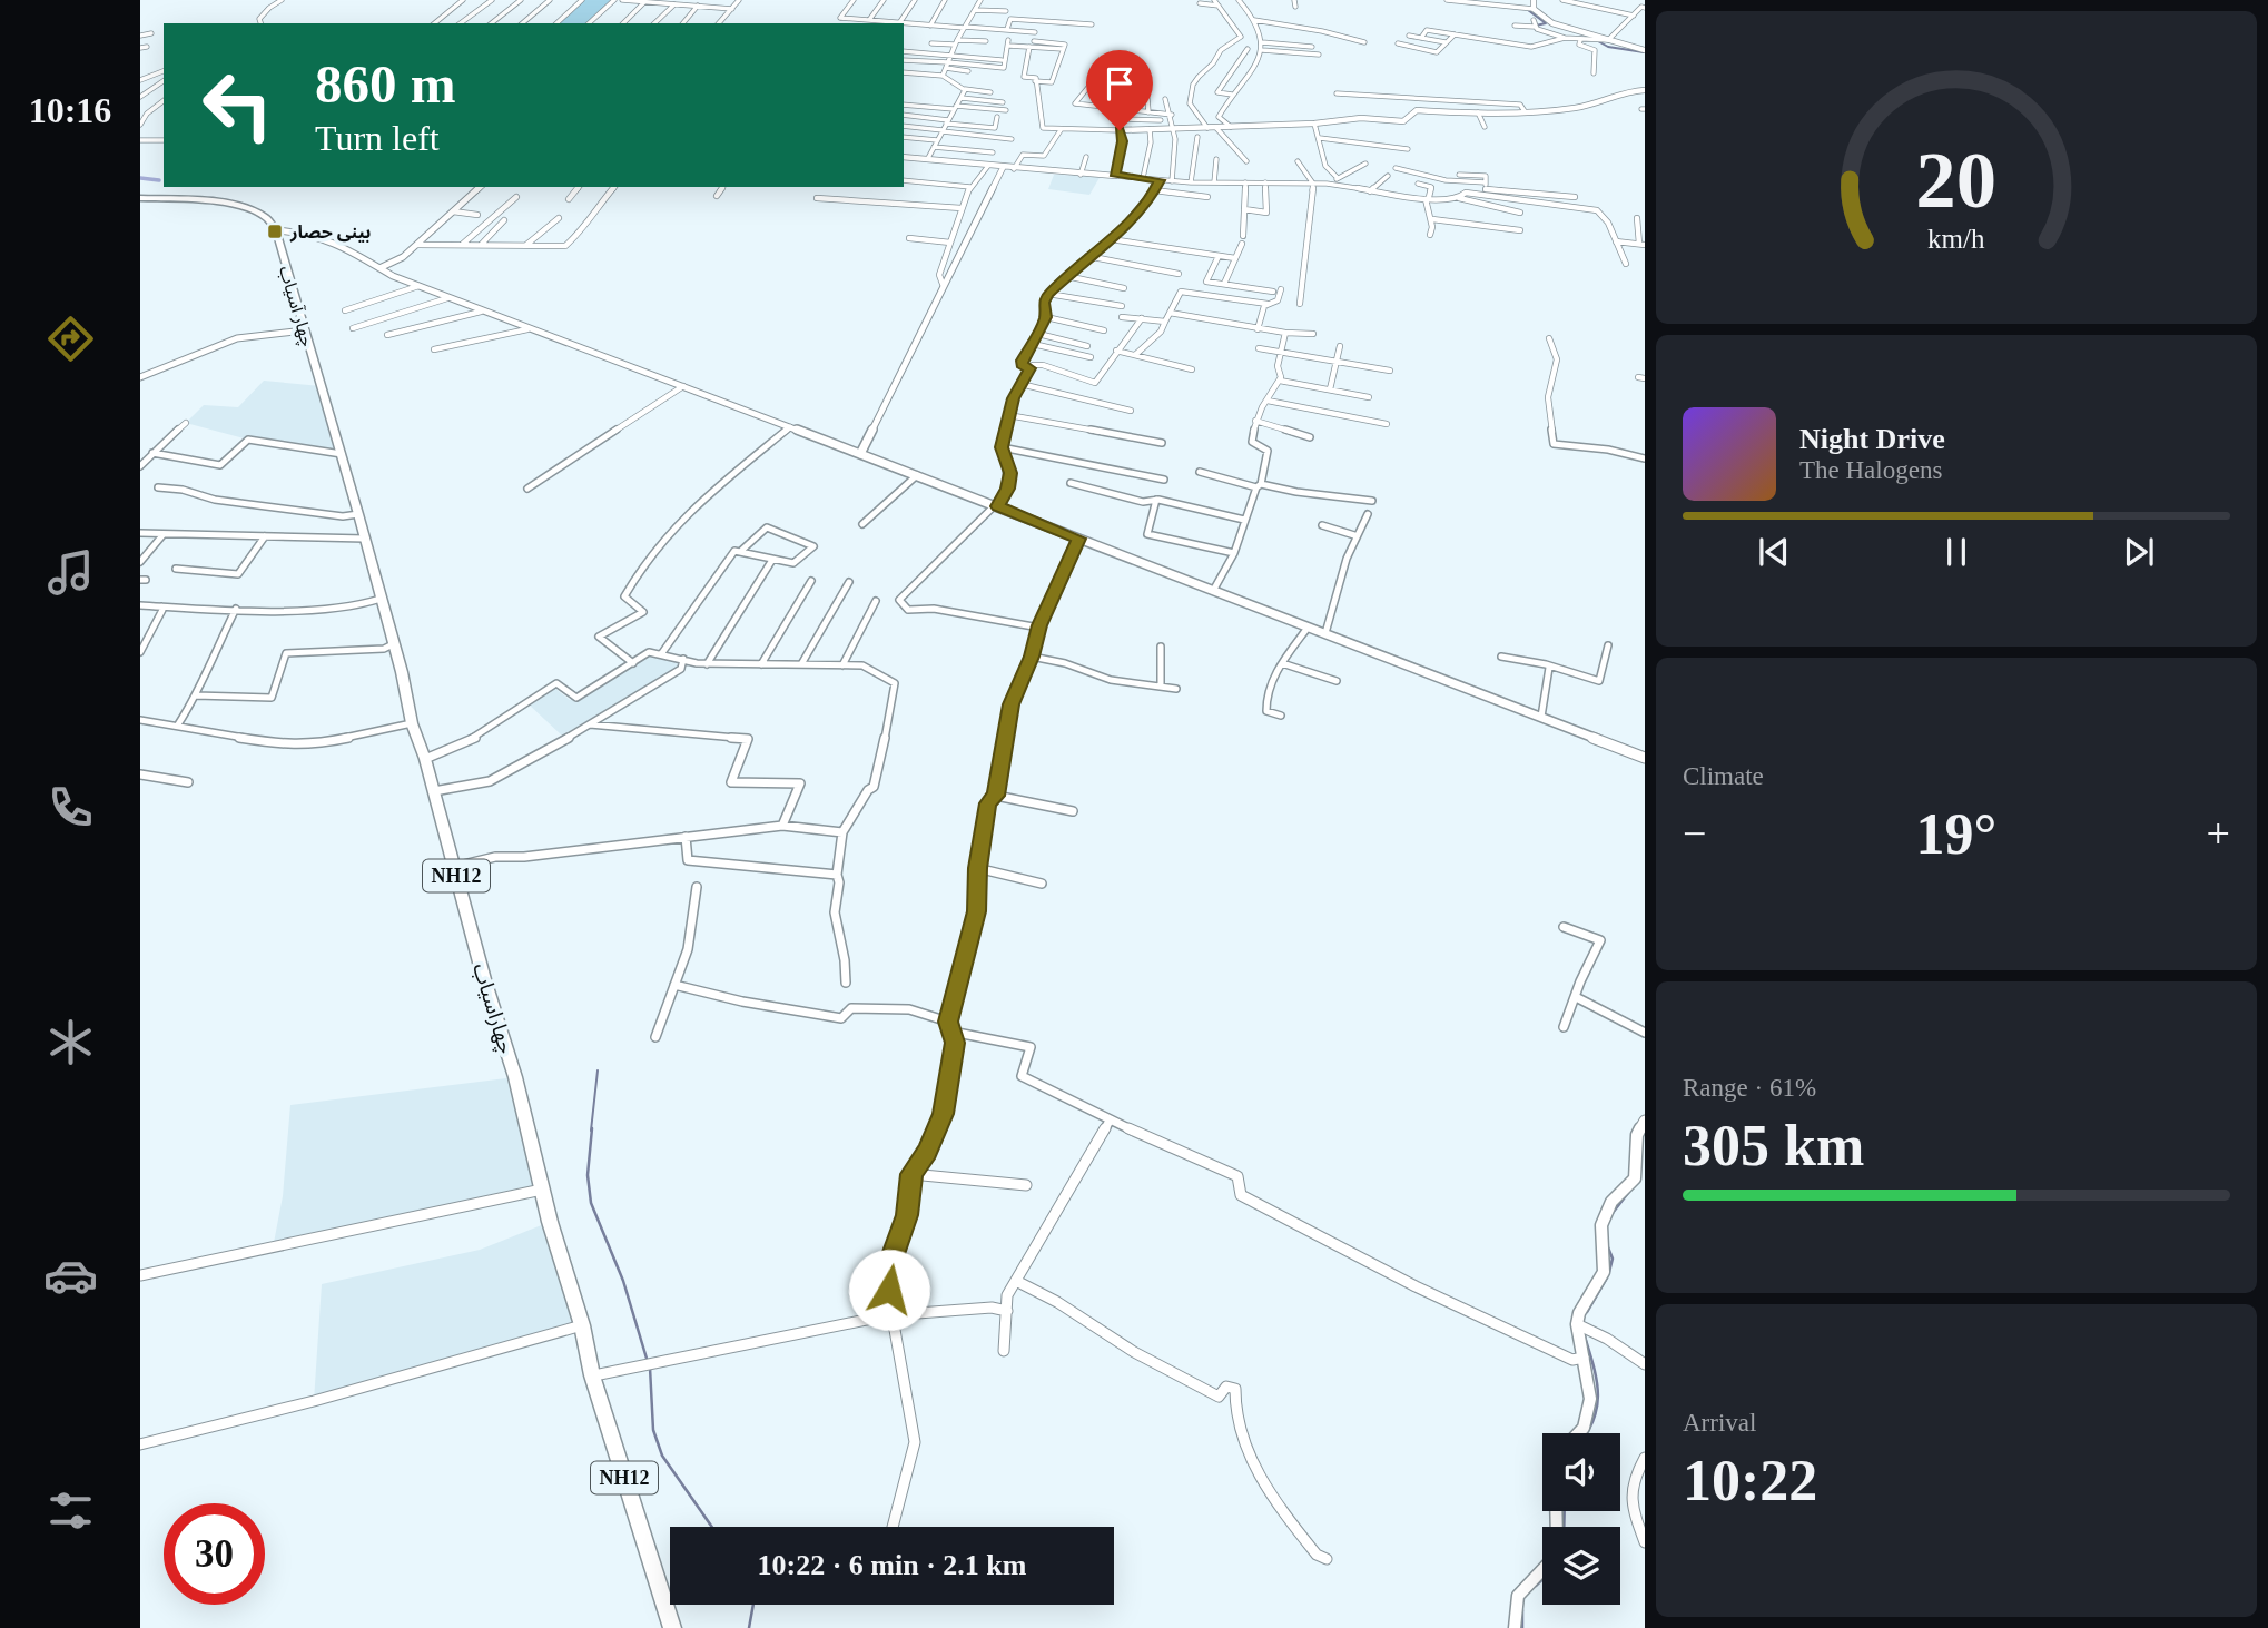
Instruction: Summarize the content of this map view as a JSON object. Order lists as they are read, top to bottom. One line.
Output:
{"streets":{"highway":["چهار آسیاب","NH12","چهاراسیاب"]},"crossings":[["چهار آسیاب","چهاراسیاب"]],"places":{"transit":["بینی حصار"]},"page":{"tabs":"10:16","turn":["860 m","Turn left"],"song":["Night Drive","The Halogens"],"tile":["Climate",["Range · 61%","305 km"],["Arrival","10:22"]],"heat":["−","19°","+"],"limit":"30","trip":"10:22 · 6 min · 2.1 km","gauge":["20","km/h"]}}
